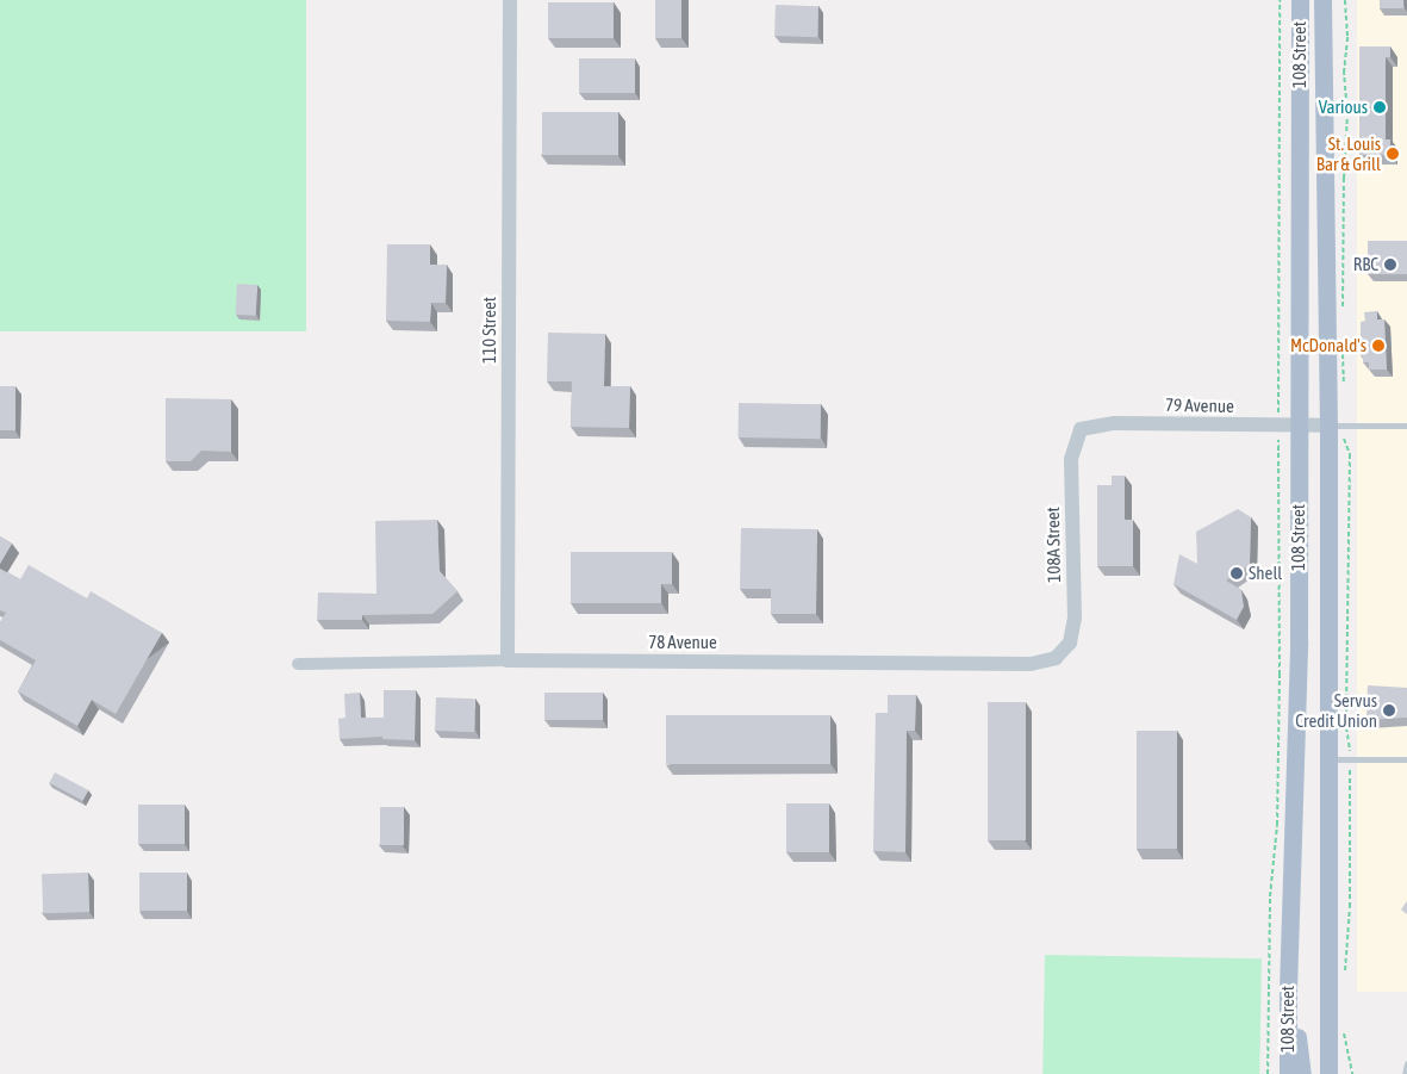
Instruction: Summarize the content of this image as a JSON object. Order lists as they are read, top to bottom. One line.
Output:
{"streets":{"main road":["108 Street"],"street":["110 Street","79 Avenue","108A Street","78 Avenue"]},"crossings":[["108 Street","79 Avenue"],["110 Street","78 Avenue"],["79 Avenue","108A Street"],["108A Street","78 Avenue"]],"places":["Various","St. Louis Bar & Grill","RBC","McDonald's","Shell","Servus Credit Union"]}
